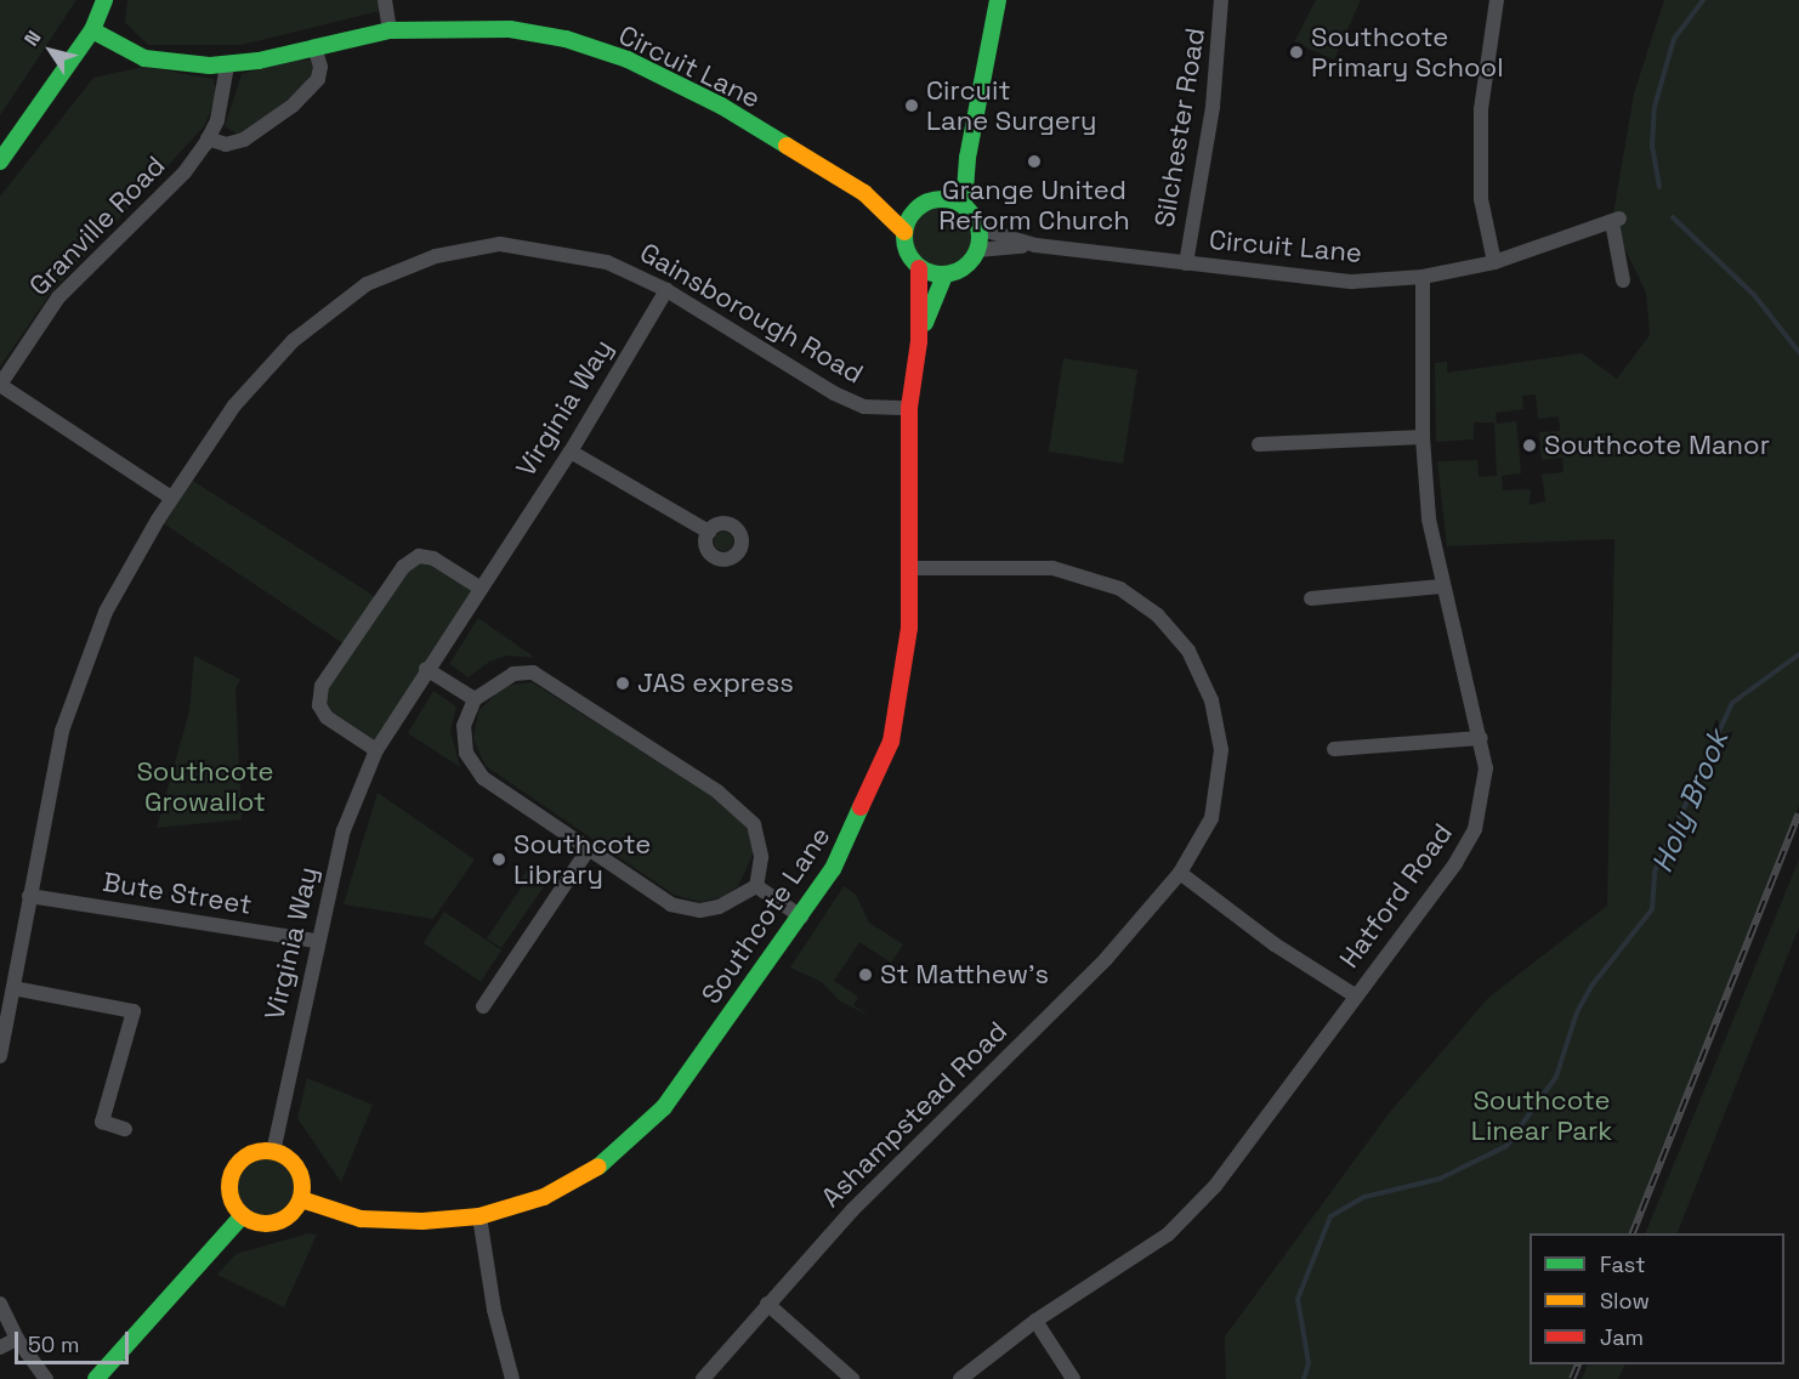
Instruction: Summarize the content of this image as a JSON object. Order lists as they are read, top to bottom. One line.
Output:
{"streets":{"street":["Circuit Lane","Silchester Road","Granville Road","Gainsborough Road","Virginia Way","Bute Street","Hatford Road","Southcote Lane","Ashampstead Road"]},"crossings":[["Circuit Lane","Silchester Road"],["Circuit Lane","Granville Road"],["Circuit Lane","Hatford Road"],["Circuit Lane","Southcote Lane"],["Gainsborough Road","Virginia Way"],["Gainsborough Road","Bute Street"],["Gainsborough Road","Southcote Lane"],["Virginia Way","Bute Street"],["Virginia Way","Southcote Lane"],["Southcote Lane","Ashampstead Road"]],"water":["Holy Brook"],"parks":["Southcote Growallot","Southcote Linear Park"],"places":["Southcote Primary School","Circuit Lane Surgery","Grange United Reform Church","Southcote Manor","JAS express","Southcote Library","St Matthew's"],"legend":["Fast","Slow","Jam"],"scale_bar":"50 m","north":"top left"}
